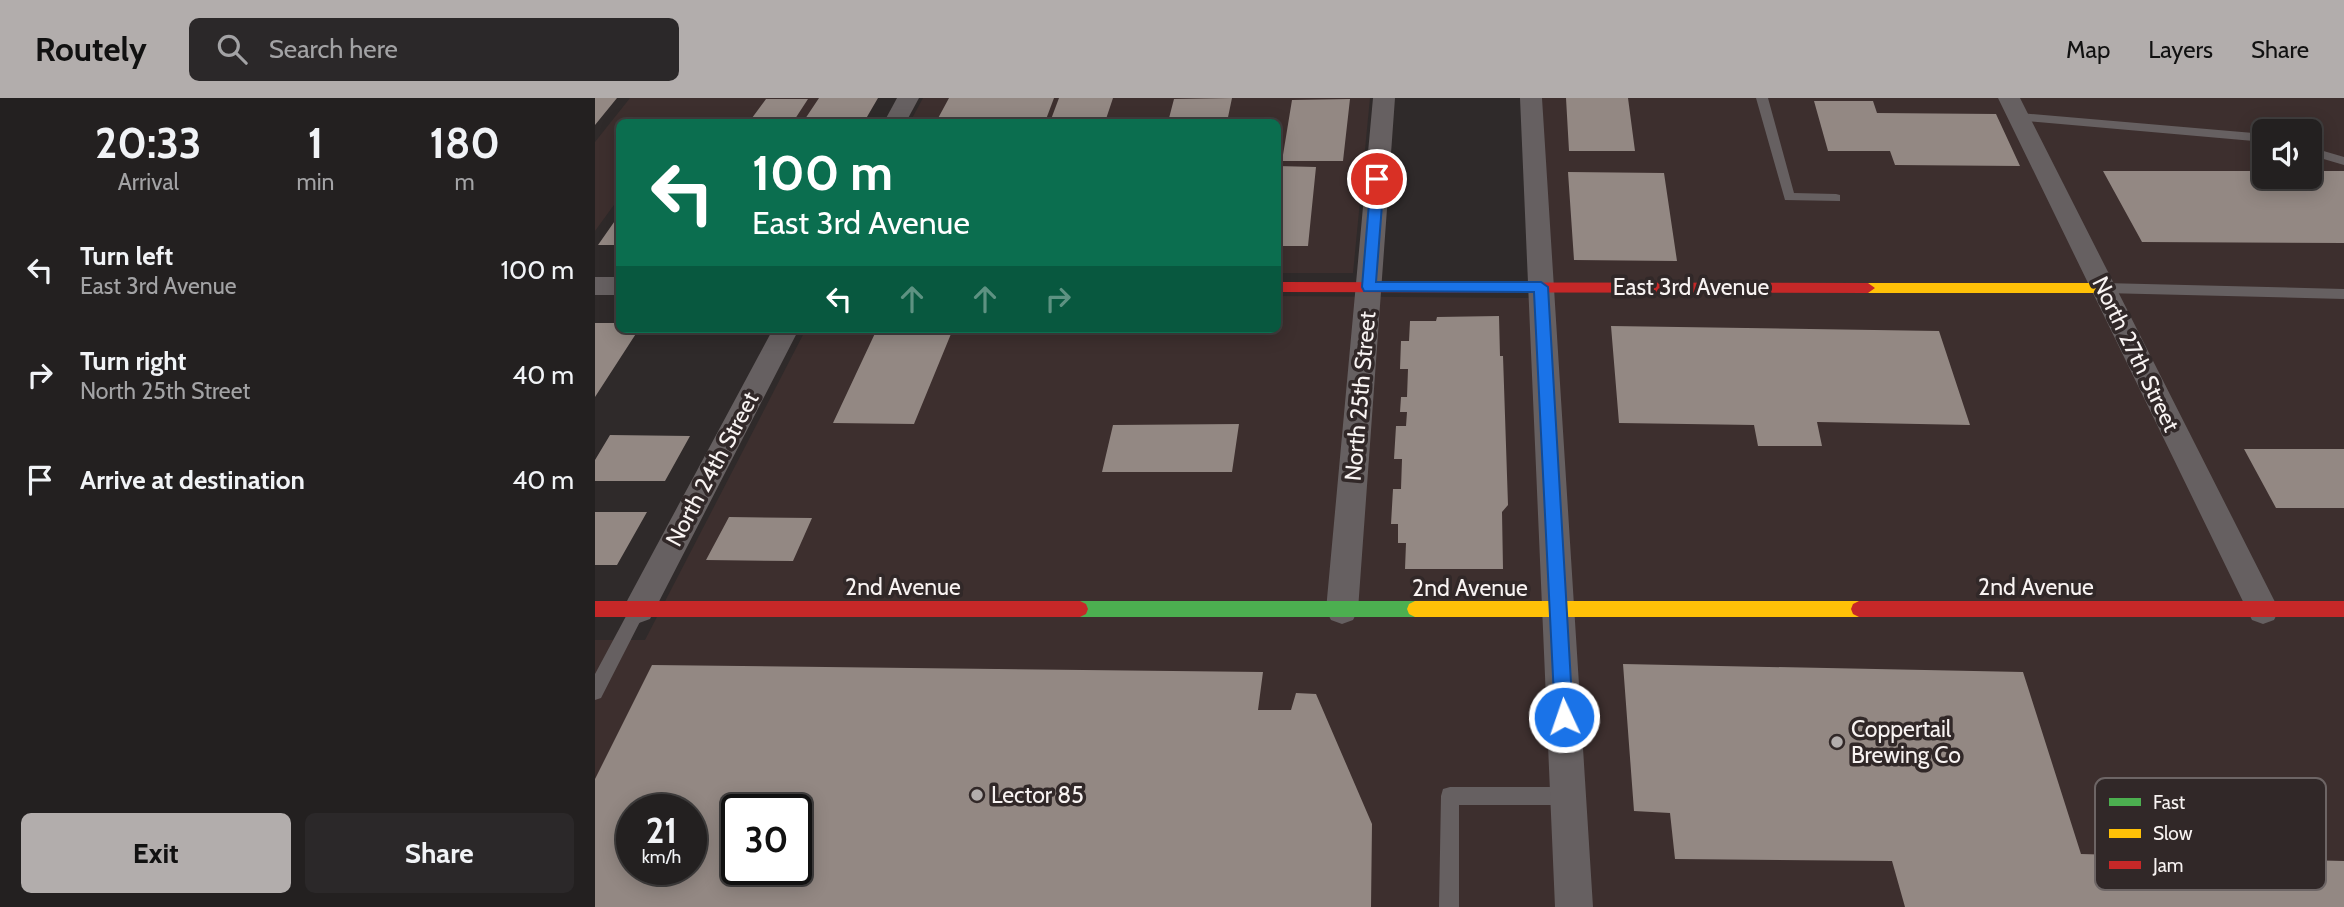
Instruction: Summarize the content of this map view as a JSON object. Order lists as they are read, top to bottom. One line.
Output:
{"streets":{"street":["East 3rd Avenue","North 27th Street","North 25th Street","North 24th Street","2nd Avenue"]},"crossings":[["East 3rd Avenue","North 27th Street"],["East 3rd Avenue","North 25th Street"],["North 27th Street","2nd Avenue"],["North 25th Street","2nd Avenue"],["North 24th Street","2nd Avenue"]],"places":["Coppertail Brewing Co","Lector 85"],"legend":["Fast","Slow","Jam"],"page":{"header":"Routely","search":"Search here","nav":["Map","Layers","Share"],"eta":["20:33","Arrival","1","min","180","m"],"turn":["100 m","East 3rd Avenue"],"list":[{"name":"Turn left","note":"East 3rd Avenue","value":"100 m"},{"name":"Turn right","note":"North 25th Street","value":"40 m"},{"name":"Arrive at destination","value":"40 m"}],"speed":"21 km/h","limit":"30","buttons":["Exit","Share"]}}
